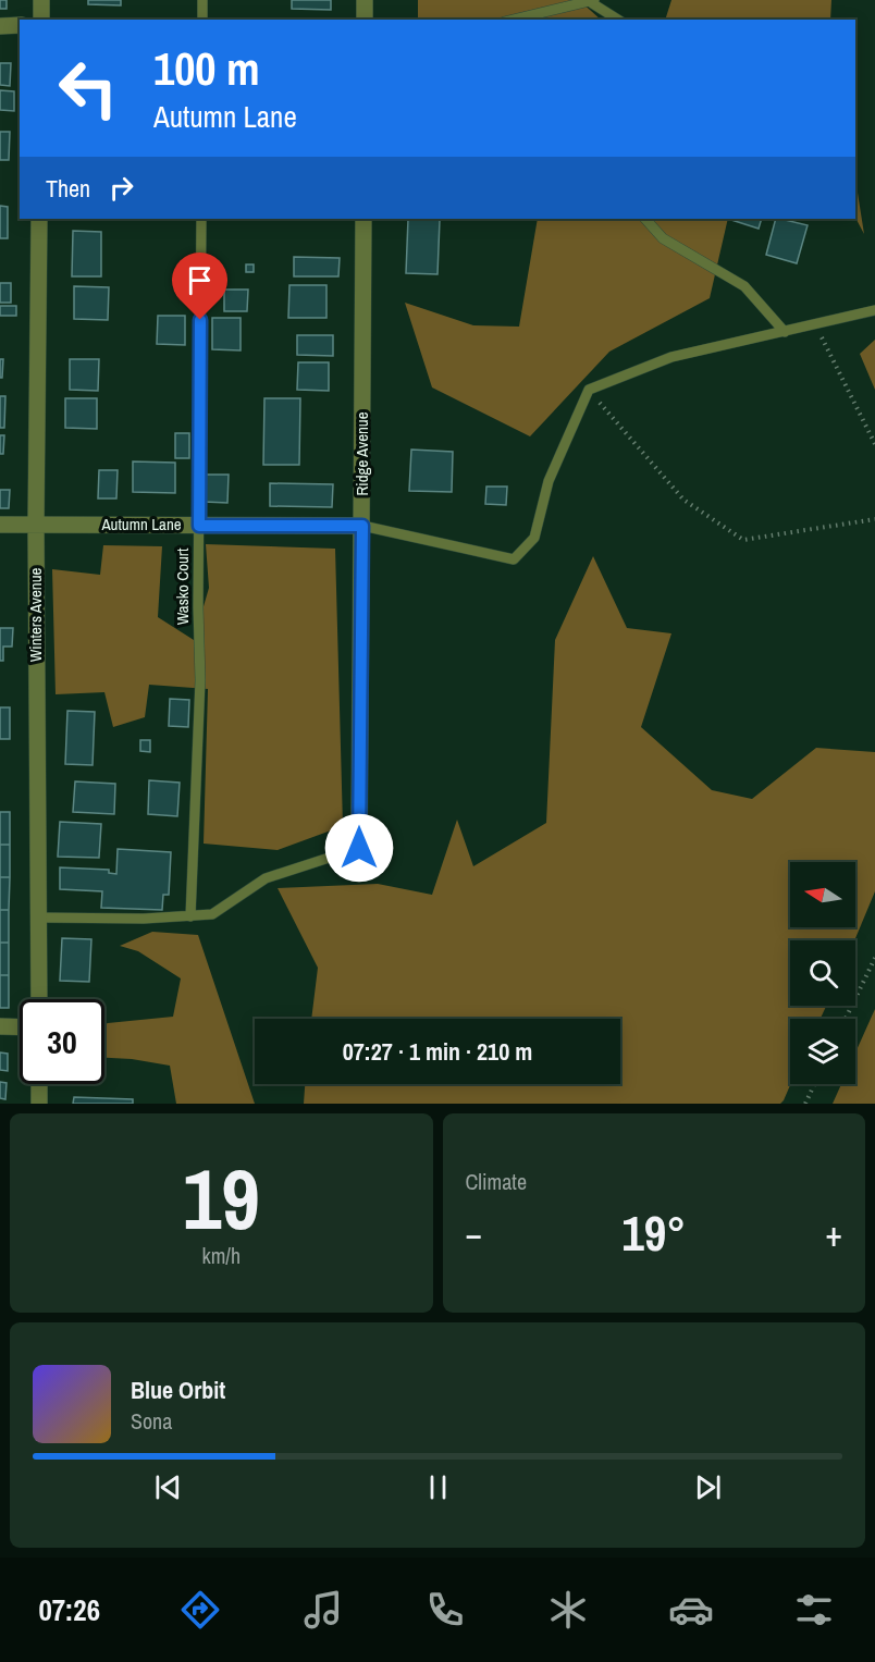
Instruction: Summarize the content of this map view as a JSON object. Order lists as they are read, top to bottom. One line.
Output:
{"streets":{"street":["Ridge Avenue","Autumn Lane","Winters Avenue"],"lane":["Wasko Court"]},"crossings":[["Ridge Avenue","Autumn Lane"],["Autumn Lane","Wasko Court"],["Autumn Lane","Winters Avenue"]],"north":"left","page":{"turn":["100 m","Autumn Lane"],"then":"Then","limit":"30","trip":"07:27 · 1 min · 210 m","tile":[["19","km/h"],"Climate"],"heat":["−","19°","+"],"song":["Blue Orbit","Sona"],"tabs":"07:26"}}
